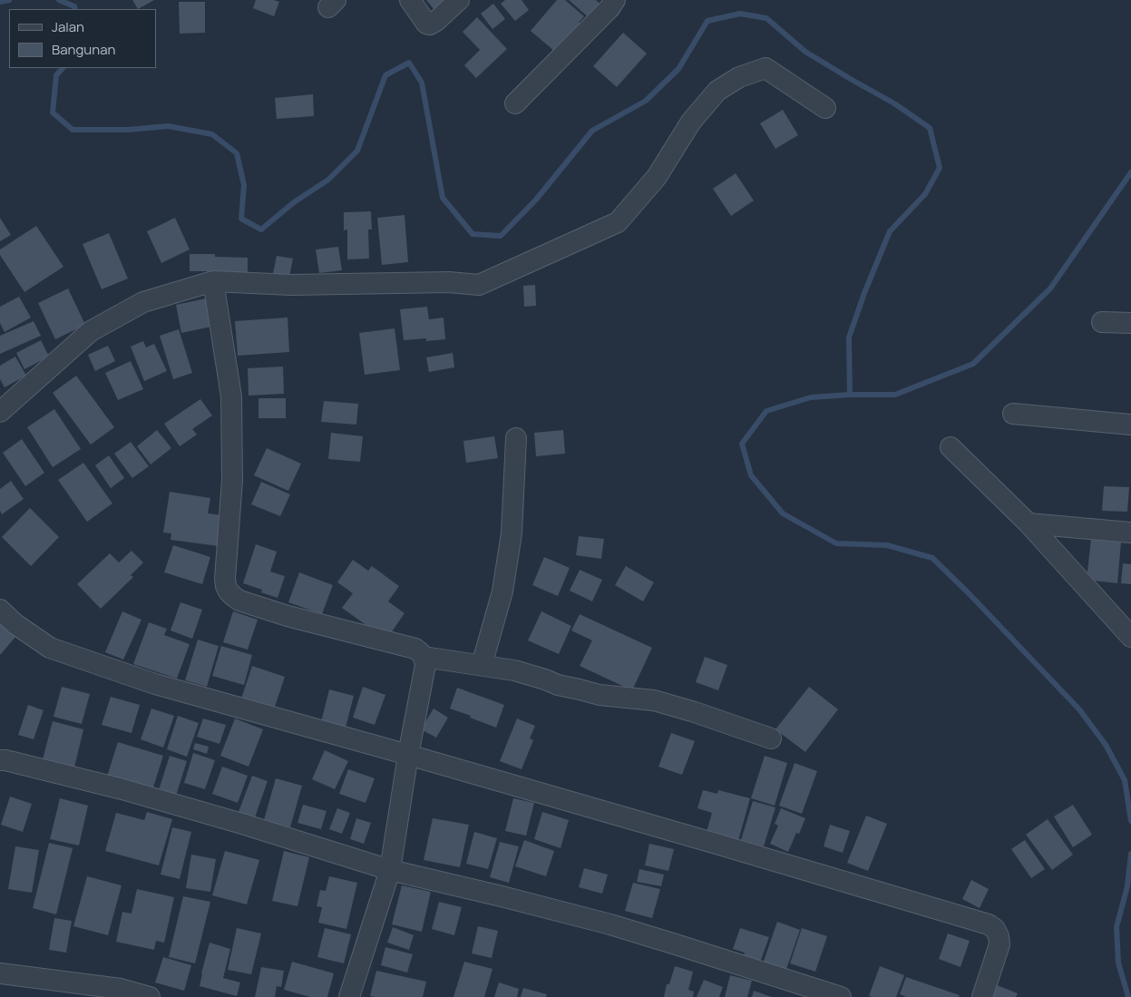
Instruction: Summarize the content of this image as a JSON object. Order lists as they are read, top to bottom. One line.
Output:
{"legend":["Jalan","Bangunan"]}
